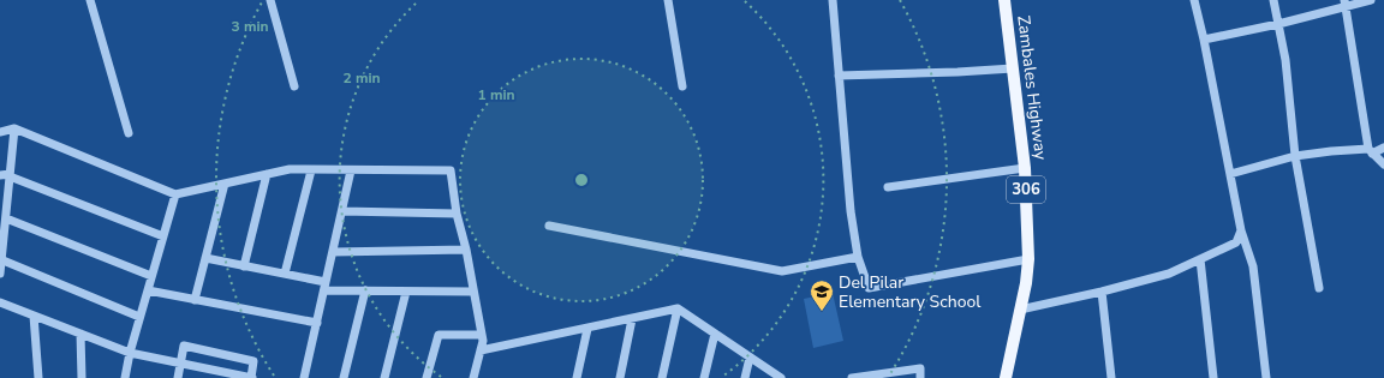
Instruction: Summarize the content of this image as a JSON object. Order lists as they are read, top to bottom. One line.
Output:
{"streets":{"main road":["Zambales Highway","306"]},"places":{"school or university":["Del Pilar Elementary School"]},"rings":["3 min","2 min","1 min"]}
